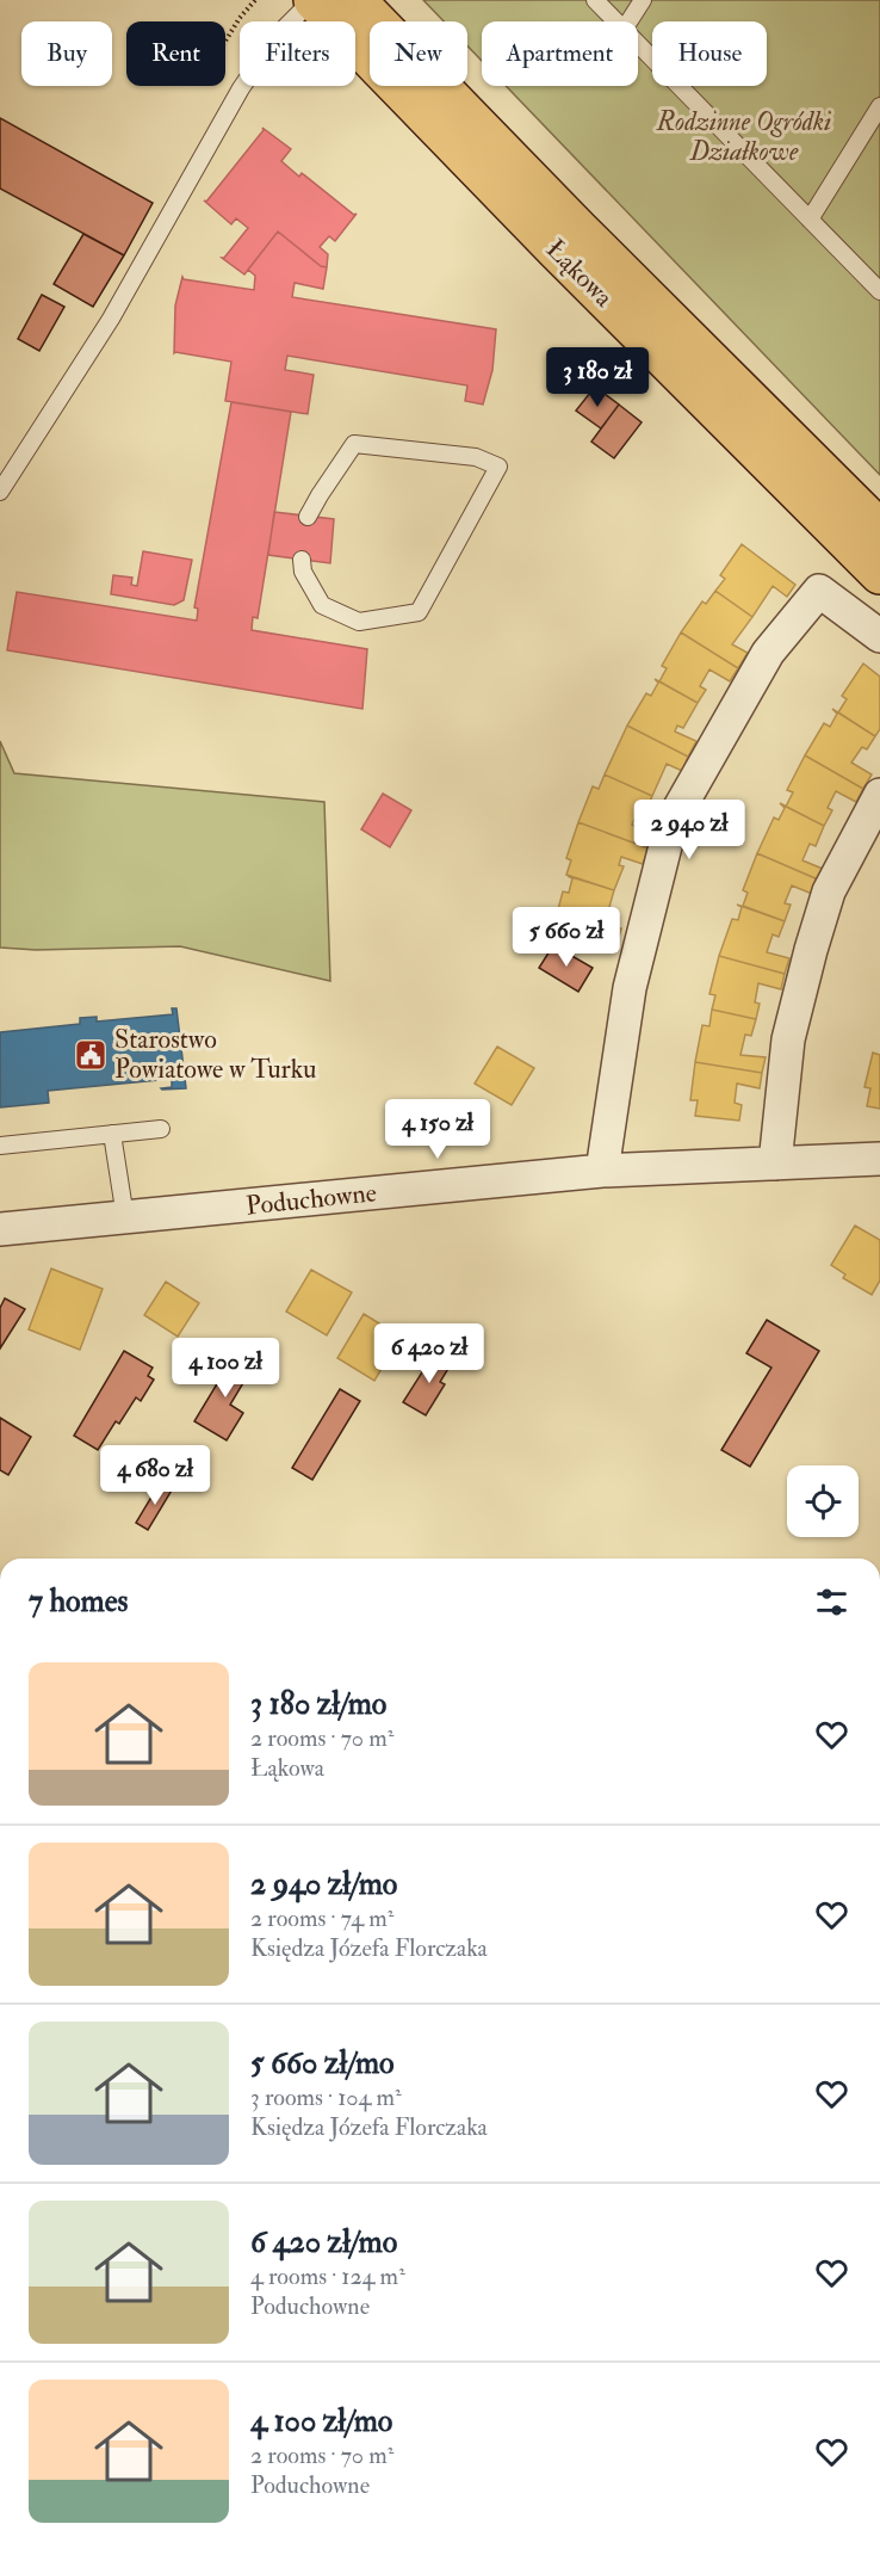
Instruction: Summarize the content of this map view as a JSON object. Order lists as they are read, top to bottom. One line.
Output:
{"streets":{"main road":["Łąkowa"],"street":["Poduchowne"]},"parks":["Rodzinne Ogródki Działkowe"],"places":{"public building":["Starostwo Powiatowe w Turku"]},"page":{"chip":["Buy","Rent","Filters","New","Apartment","House"],"price":["3 180 zł","2 940 zł","5 660 zł","4 150 zł","6 420 zł","4 100 zł","4 680 zł"],"heading":"7 homes","list":[{"name":"3 180 zł/mo","note":"2 rooms · 70 m² · Łąkowa"},{"name":"2 940 zł/mo","note":"2 rooms · 74 m² · Księdza Józefa Florczaka"},{"name":"5 660 zł/mo","note":"3 rooms · 104 m² · Księdza Józefa Florczaka"},{"name":"6 420 zł/mo","note":"4 rooms · 124 m² · Poduchowne"},{"name":"4 100 zł/mo","note":"2 rooms · 70 m² · Poduchowne"}]}}
